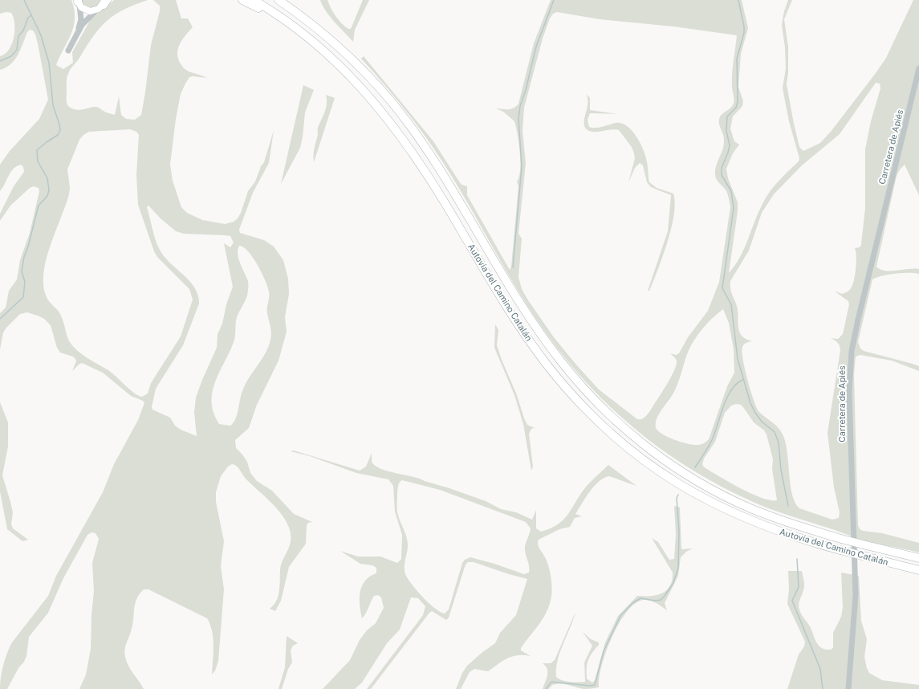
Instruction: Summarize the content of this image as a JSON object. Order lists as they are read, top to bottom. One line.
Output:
{"streets":{"highway":["Autovía del Camino Catalán"],"street":["Carretera de Apiés"]}}
